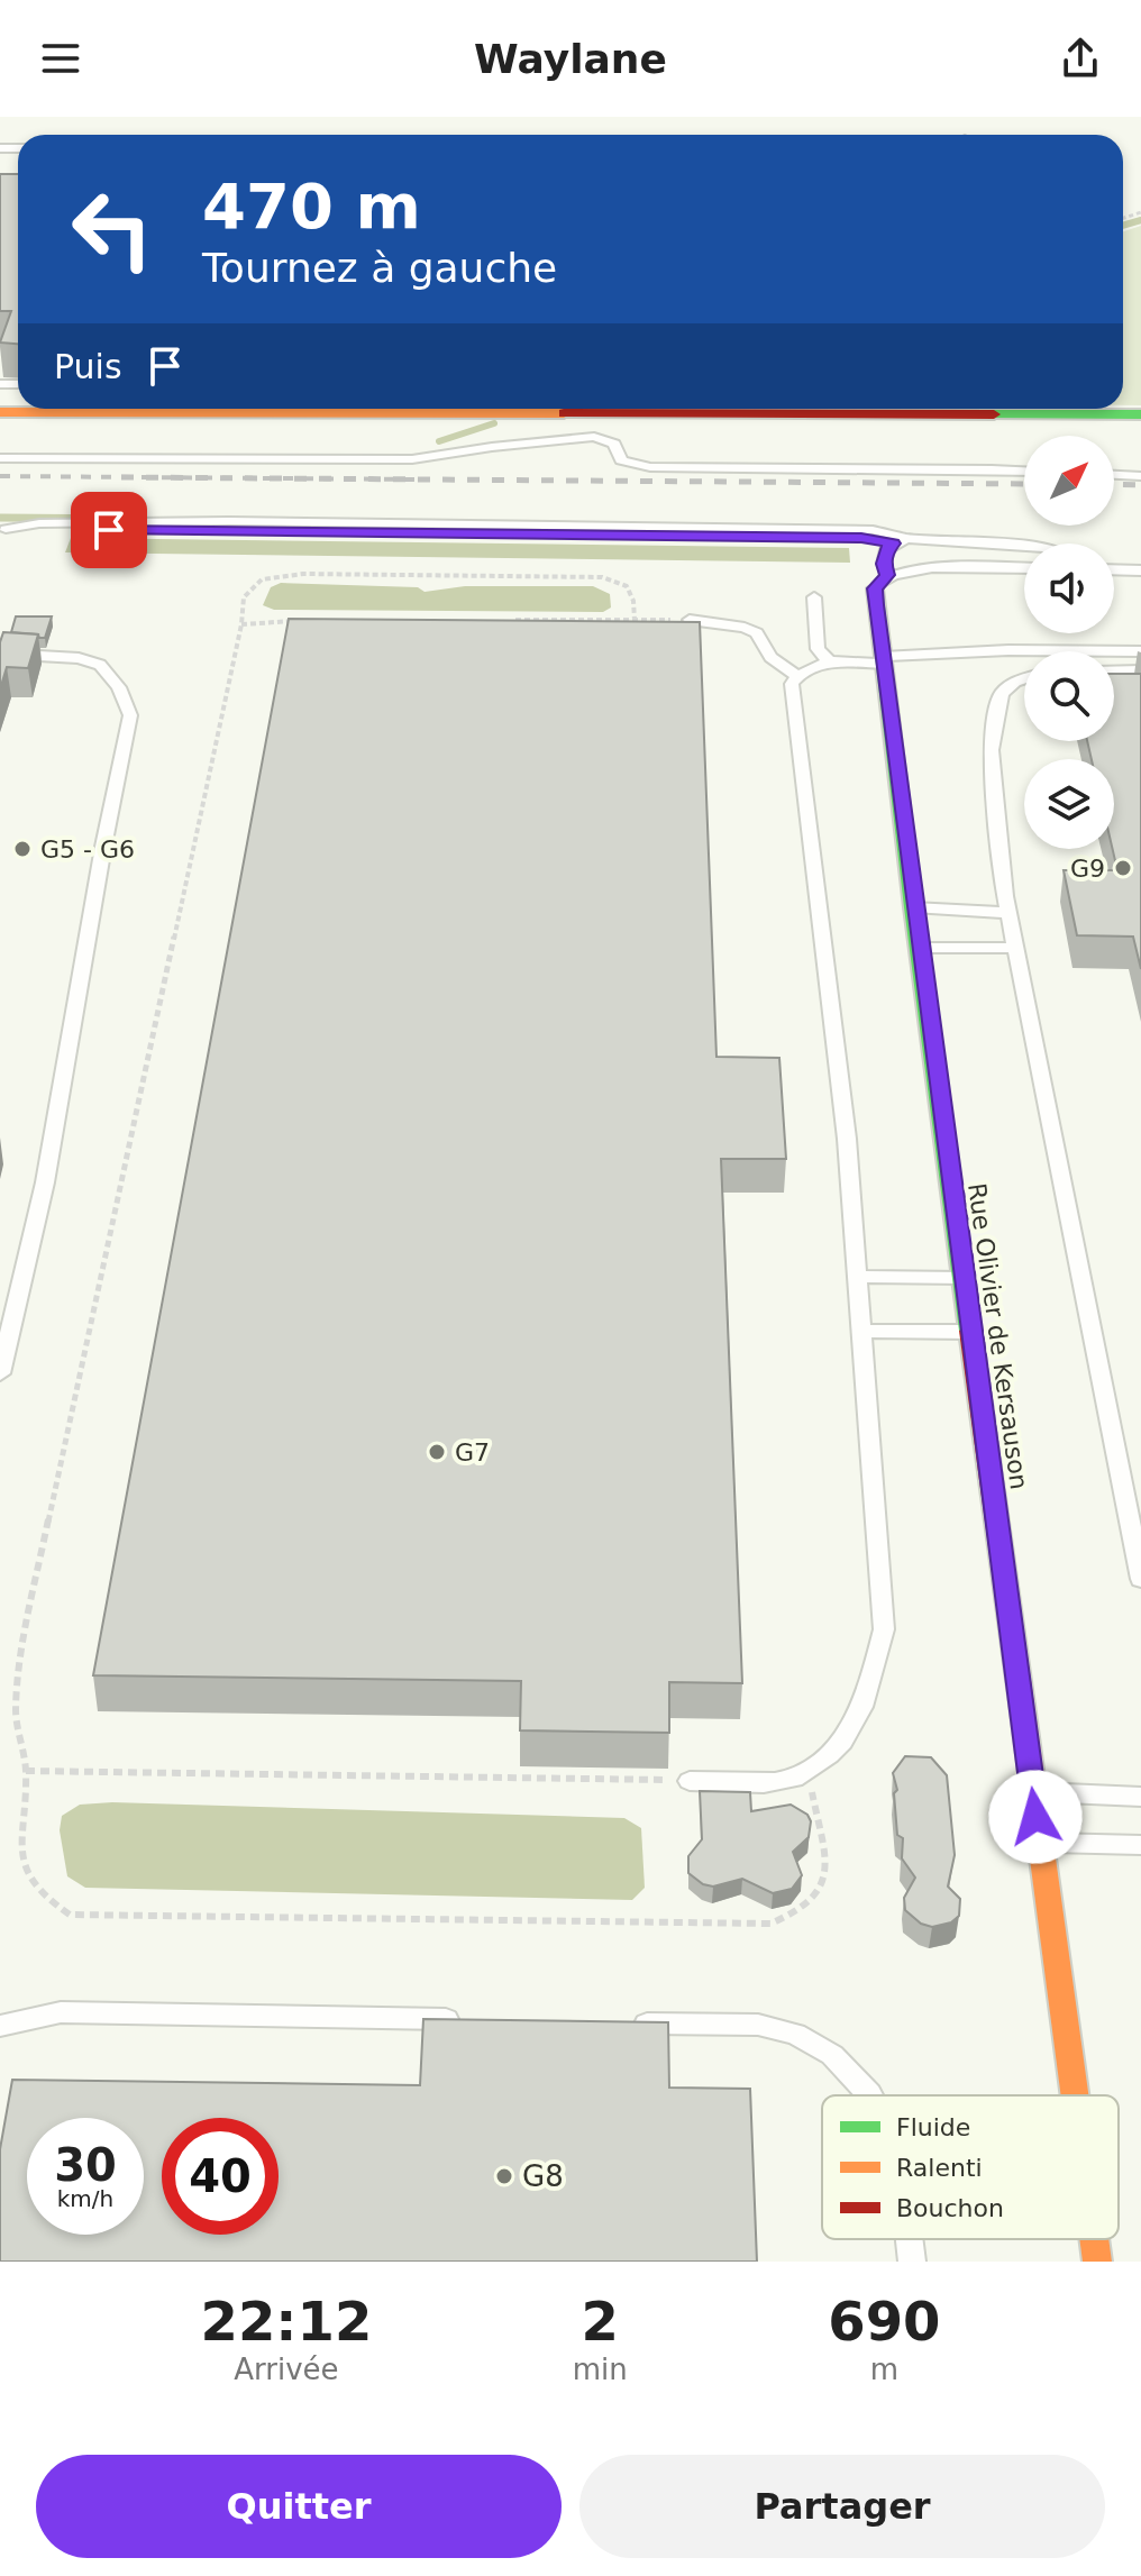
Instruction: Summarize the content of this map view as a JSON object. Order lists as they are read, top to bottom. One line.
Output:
{"streets":{"street":["Rue Olivier de Kersauson"]},"places":["G5 - G6","G9","G7","G8"],"legend":["Fluide","Ralenti","Bouchon"],"north":"top right","page":{"header":"Waylane","turn":["470 m","Tournez à gauche"],"then":"Puis","speed":"30 km/h","limit":"40","eta":["22:12","Arrivée","2","min","690","m"],"buttons":["Quitter","Partager"]}}
